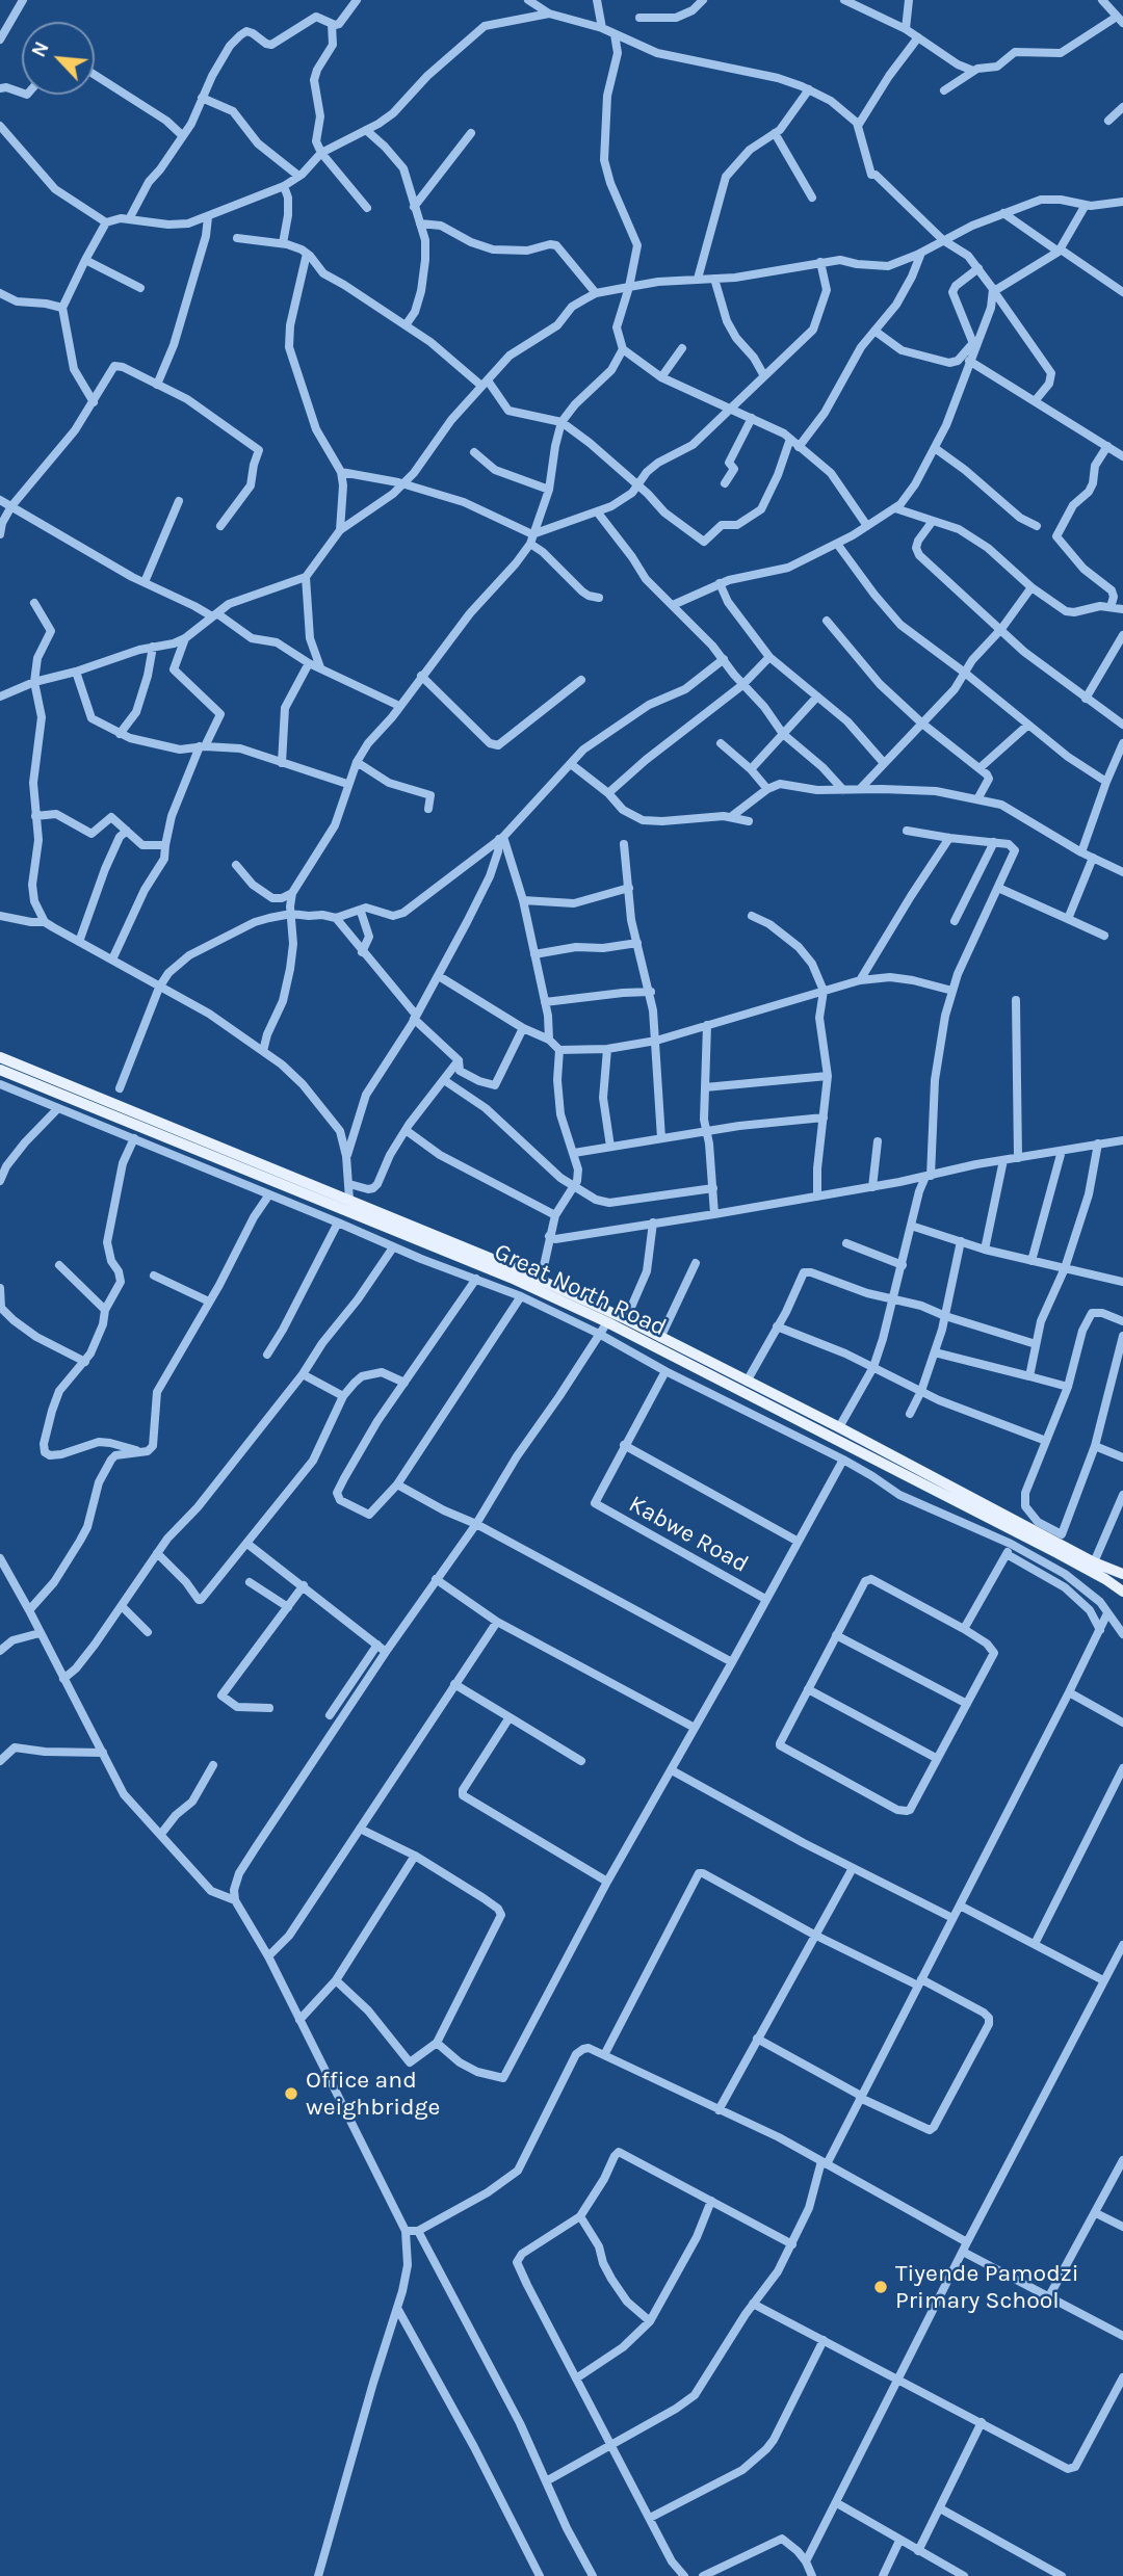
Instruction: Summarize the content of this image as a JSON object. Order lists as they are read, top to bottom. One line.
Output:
{"streets":{"main road":["Great North Road"],"street":["Kabwe Road"]},"places":["Office and weighbridge","Tiyende Pamodzi Primary School"],"north":"top left"}
